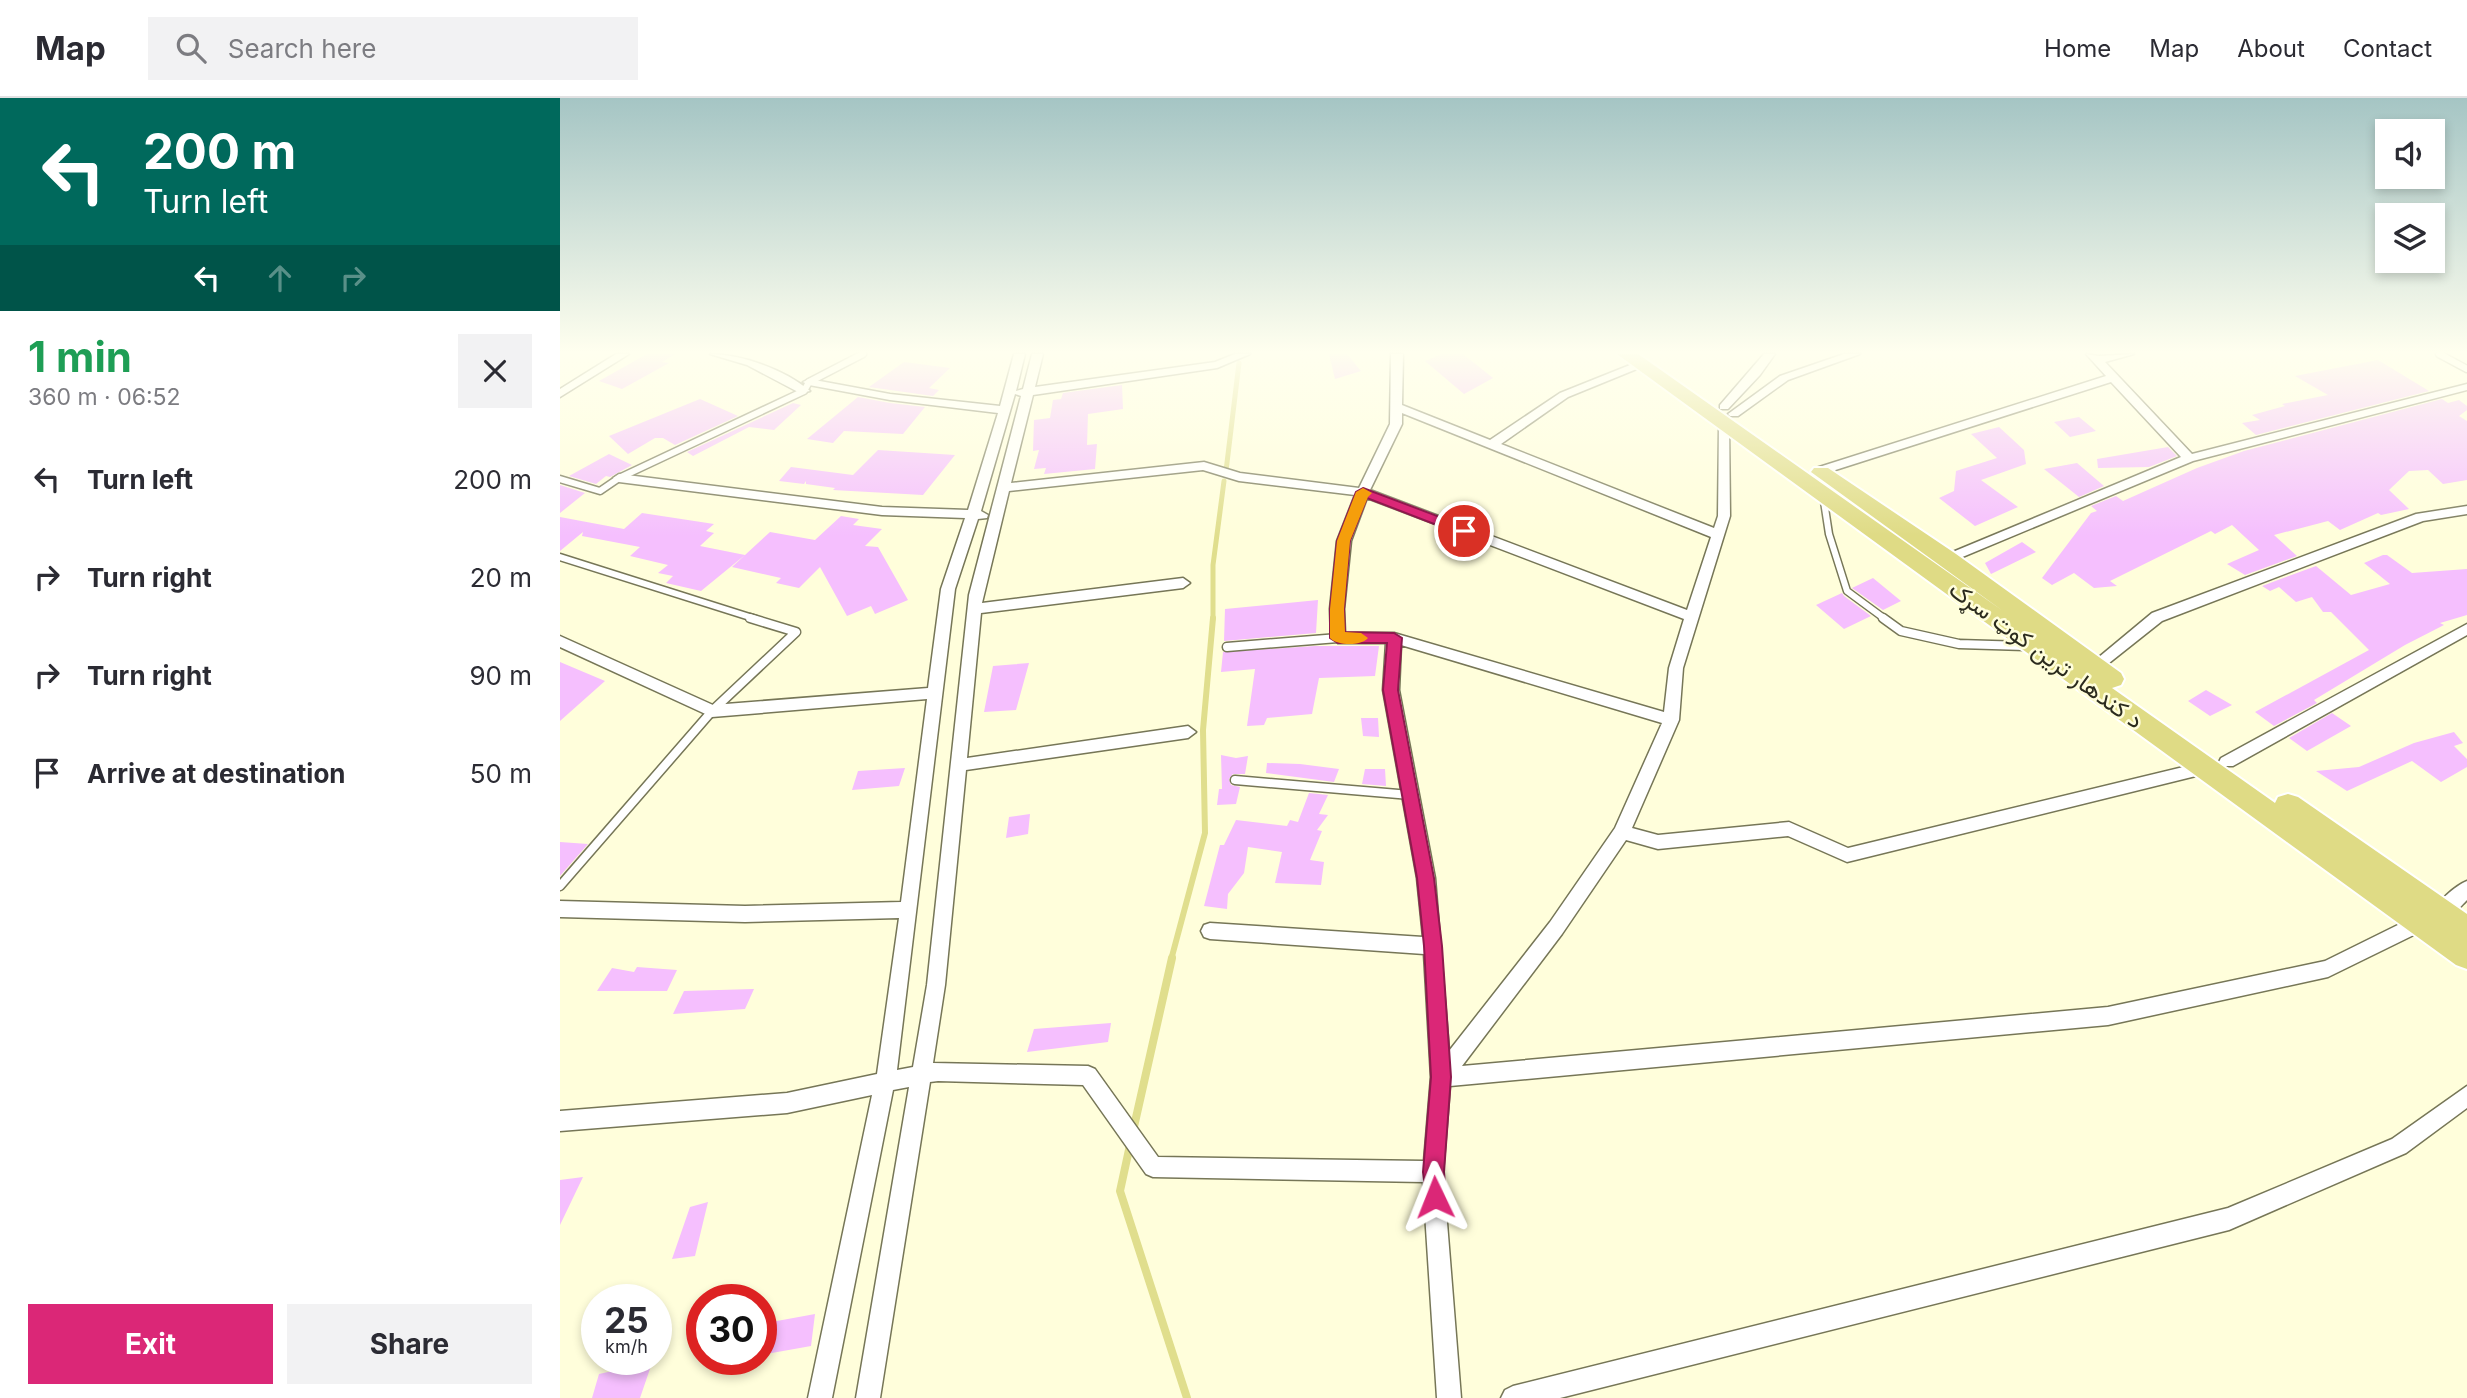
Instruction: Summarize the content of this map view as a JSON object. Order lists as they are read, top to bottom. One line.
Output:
{"streets":{"main road":["د کندهار ترين کوټ سړک"]},"page":{"header":"Map","search":"Search here","nav":["Home","Map","About","Contact"],"turn":["200 m","Turn left"],"heading":["1 min","360 m · 06:52"],"list":[{"name":"Turn left","value":"200 m"},{"name":"Turn right","value":"20 m"},{"name":"Turn right","value":"90 m"},{"name":"Arrive at destination","value":"50 m"}],"speed":"25 km/h","limit":"30","buttons":["Exit","Share"]}}
